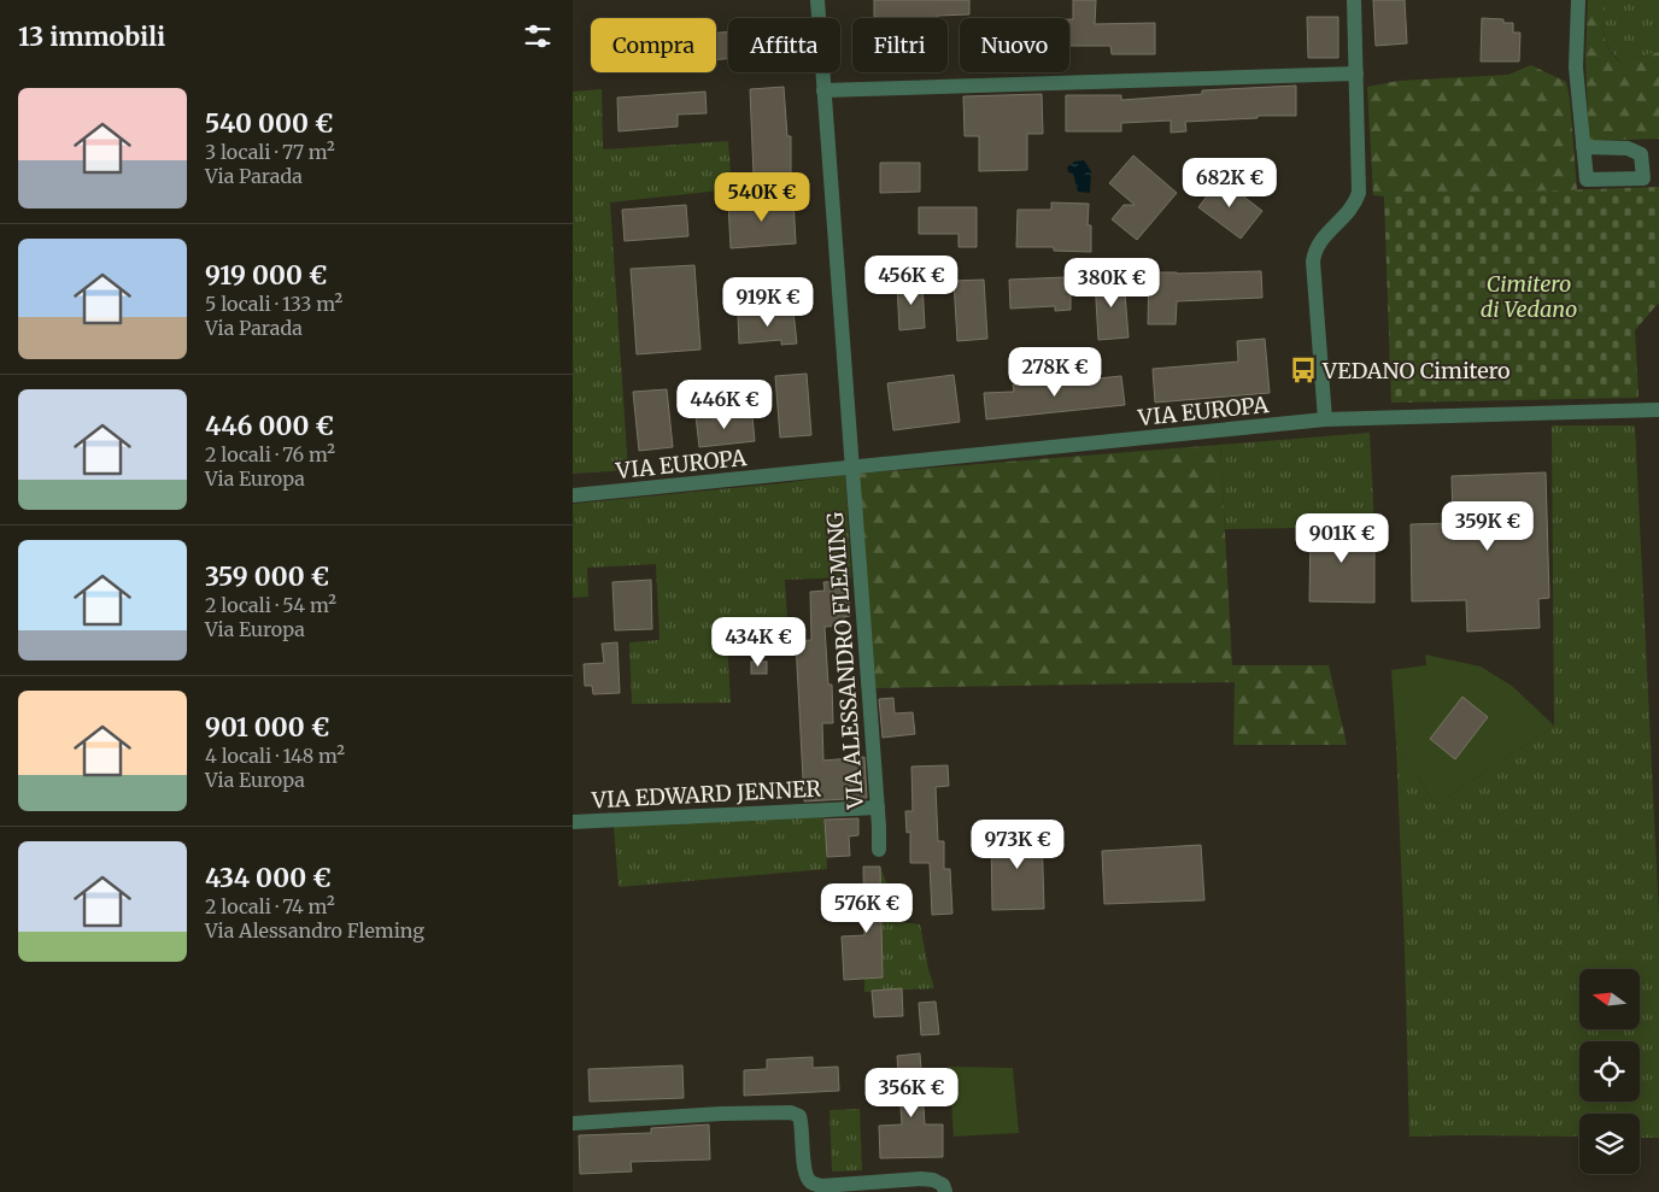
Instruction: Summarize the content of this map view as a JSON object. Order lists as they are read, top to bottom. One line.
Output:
{"streets":{"street":["VIA EUROPA","VIA ALESSANDRO FLEMING","VIA EDWARD JENNER"]},"crossings":[["VIA EUROPA","VIA ALESSANDRO FLEMING"],["VIA ALESSANDRO FLEMING","VIA EDWARD JENNER"]],"parks":["Cimitero di Vedano"],"places":{"bus stop":["VEDANO Cimitero"]},"north":"left","page":{"heading":"13 immobili","chip":["Compra","Affitta","Filtri","Nuovo"],"list":[{"name":"540 000 €","note":"3 locali · 77 m² · Via Parada"},{"name":"919 000 €","note":"5 locali · 133 m² · Via Parada"},{"name":"446 000 €","note":"2 locali · 76 m² · Via Europa"},{"name":"359 000 €","note":"2 locali · 54 m² · Via Europa"},{"name":"901 000 €","note":"4 locali · 148 m² · Via Europa"},{"name":"434 000 €","note":"2 locali · 74 m² · Via Alessandro Fleming"}],"price":["682K €","540K €","456K €","380K €","919K €","278K €","446K €","359K €","901K €","434K €","973K €","576K €","356K €"]}}
